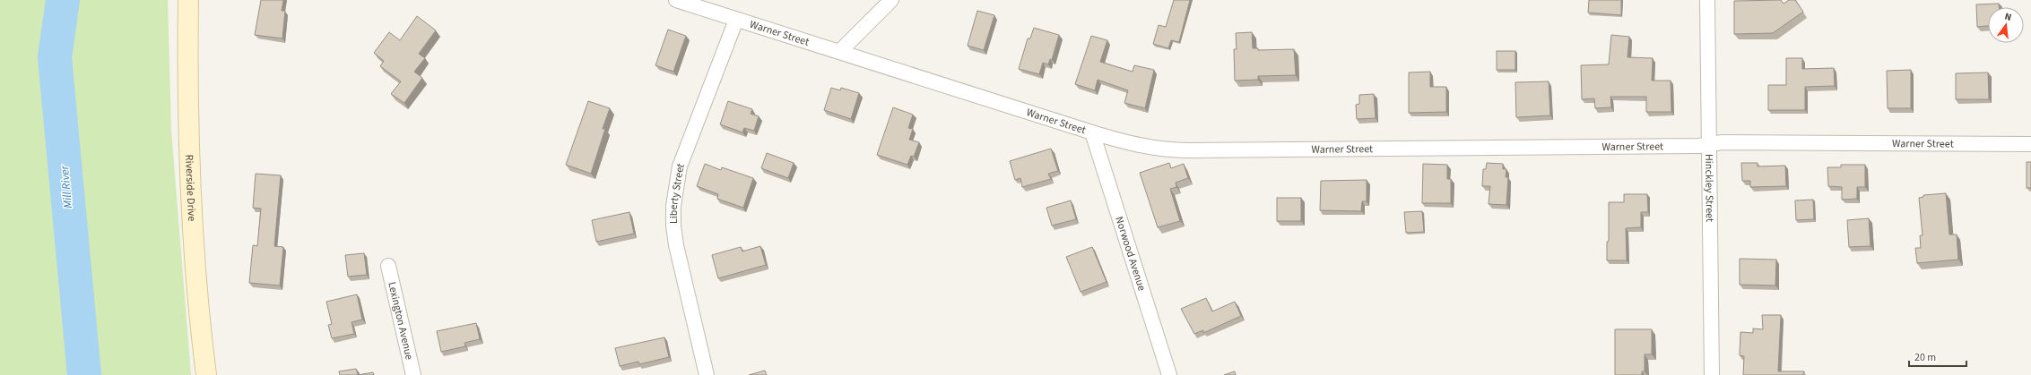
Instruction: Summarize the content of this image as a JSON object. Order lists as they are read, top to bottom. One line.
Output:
{"streets":{"street":["Warner Street","Hinckley Street","Riverside Drive","Liberty Street","Norwood Avenue","Lexington Avenue"]},"crossings":[["Warner Street","Hinckley Street"],["Warner Street","Liberty Street"],["Warner Street","Norwood Avenue"]],"water":["Mill River"],"scale_bar":"20 m","north":"top"}
